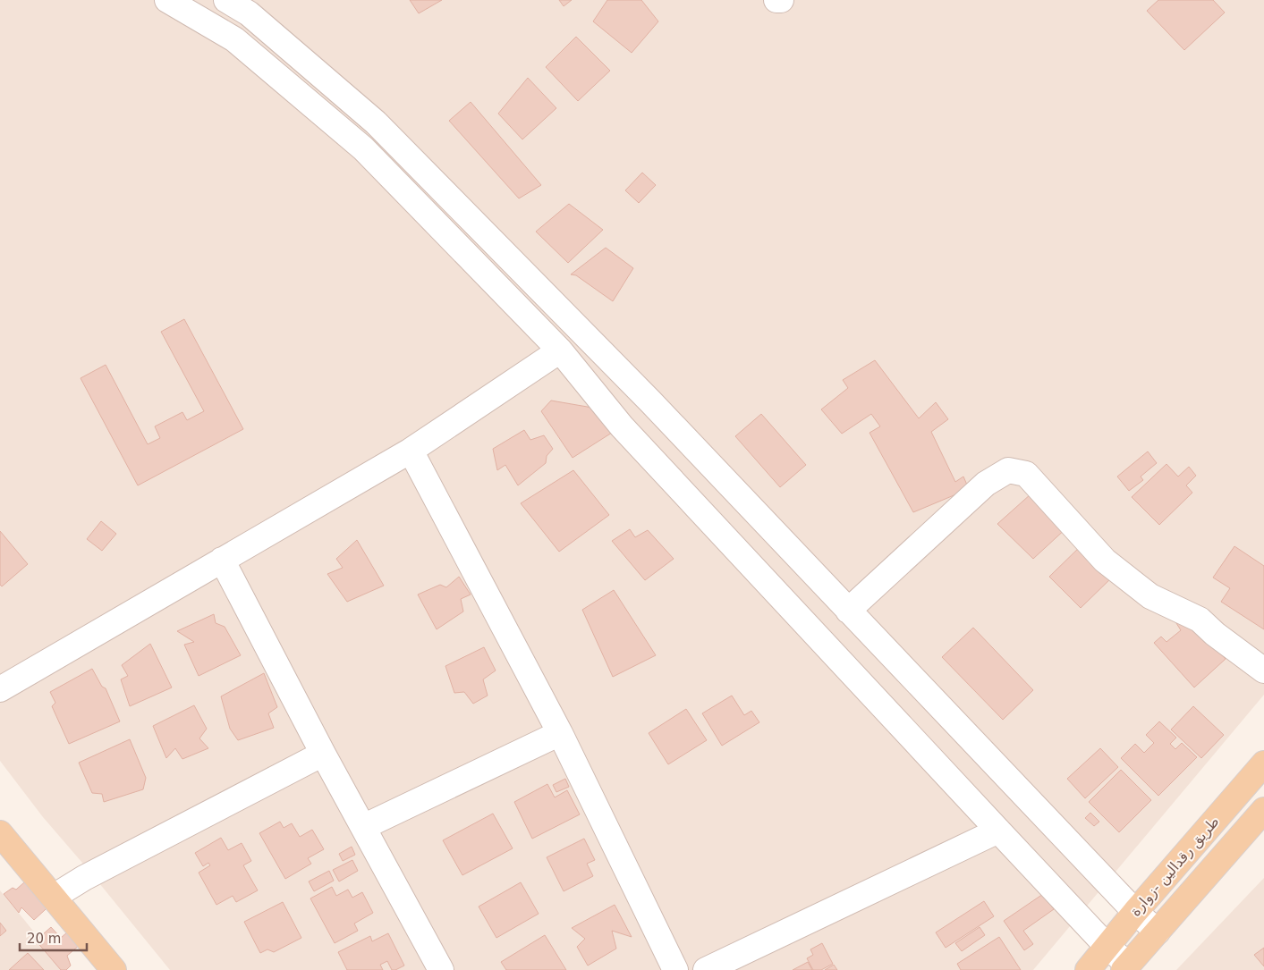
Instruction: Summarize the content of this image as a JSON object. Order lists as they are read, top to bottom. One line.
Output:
{"streets":{"main road":["طريق رقدالين -زوارة"]},"scale_bar":"20 m"}
